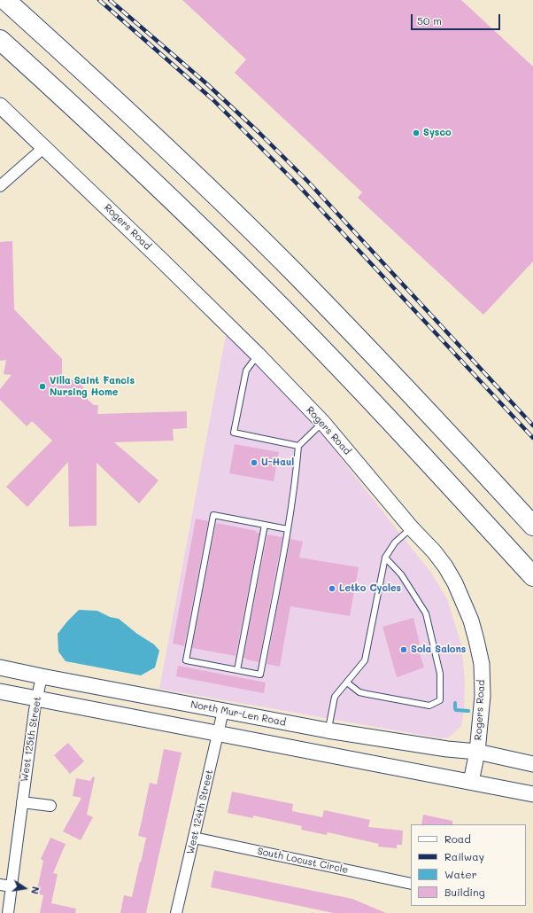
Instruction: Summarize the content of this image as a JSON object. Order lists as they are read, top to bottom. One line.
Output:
{"streets":{"main road":["Rogers Road","North Mur-Len Road"],"street":["West 125th Street","West 124th Street","South Locust Circle"]},"crossings":[["Rogers Road","North Mur-Len Road"],["North Mur-Len Road","West 125th Street"],["North Mur-Len Road","West 124th Street"],["West 124th Street","South Locust Circle"]],"places":["Sysco","Villa Saint Fancis Nursing Home","U-Haul","Letko Cycles","Sola Salons"],"legend":["Road","Railway","Water","Building"],"scale_bar":"50 m","north":"right"}
